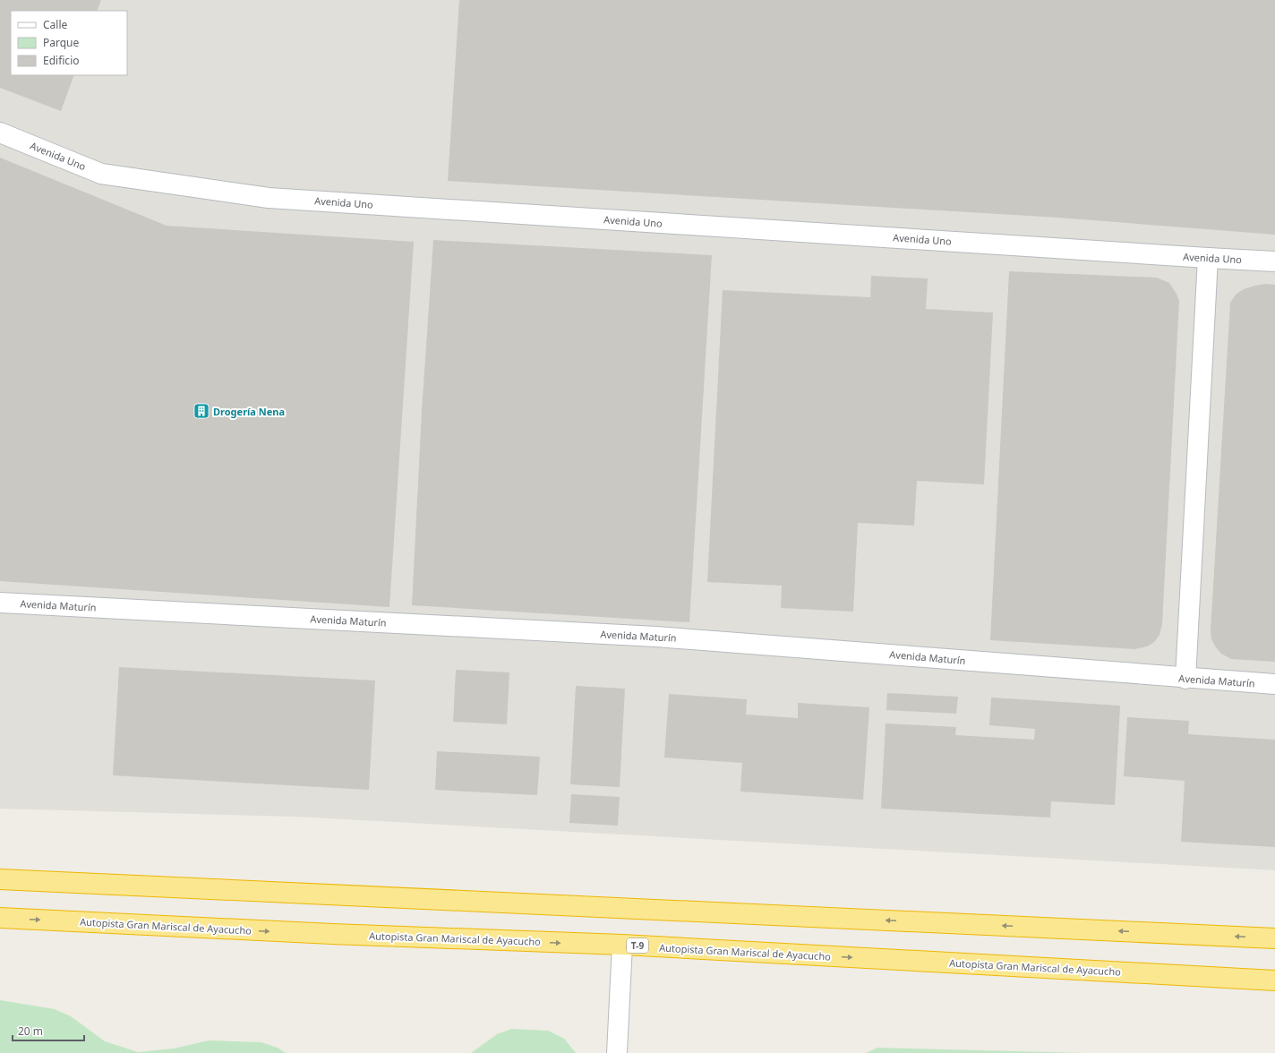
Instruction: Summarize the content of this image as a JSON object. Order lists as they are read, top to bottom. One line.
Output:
{"streets":{"highway":["Autopista Gran Mariscal de Ayacucho","T-9"],"street":["Avenida Uno","Avenida Maturín"]},"places":{"building":["Drogería Nena"]},"legend":["Calle","Parque","Edificio"],"scale_bar":"20 m"}
